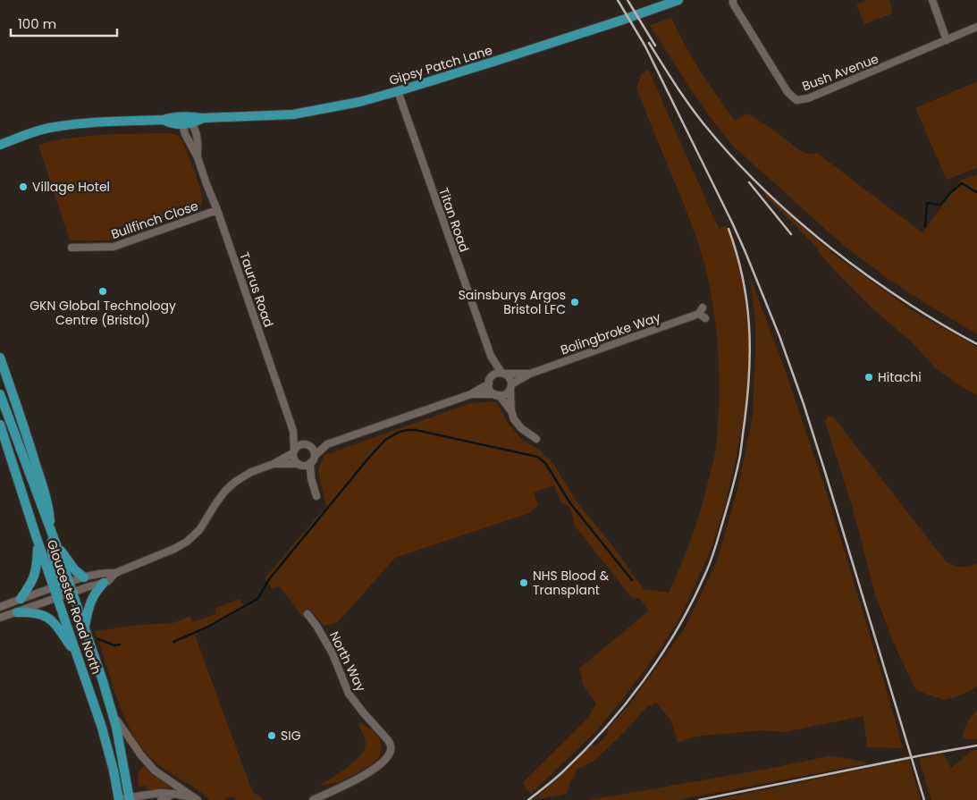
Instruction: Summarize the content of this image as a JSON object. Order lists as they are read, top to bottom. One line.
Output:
{"streets":{"main road":["Gipsy Patch Lane","Gloucester Road North"],"street":["Bush Avenue","Bullfinch Close","Titan Road","Taurus Road","Bolingbroke Way","North Way"]},"crossings":[["Gipsy Patch Lane","Titan Road"],["Gipsy Patch Lane","Taurus Road"],["Bullfinch Close","Taurus Road"],["Titan Road","Bolingbroke Way"]],"places":["Village Hotel","GKN Global Technology Centre (Bristol)","Sainsburys Argos Bristol LFC","Hitachi","NHS Blood & Transplant","SIG"],"scale_bar":"100 m"}
